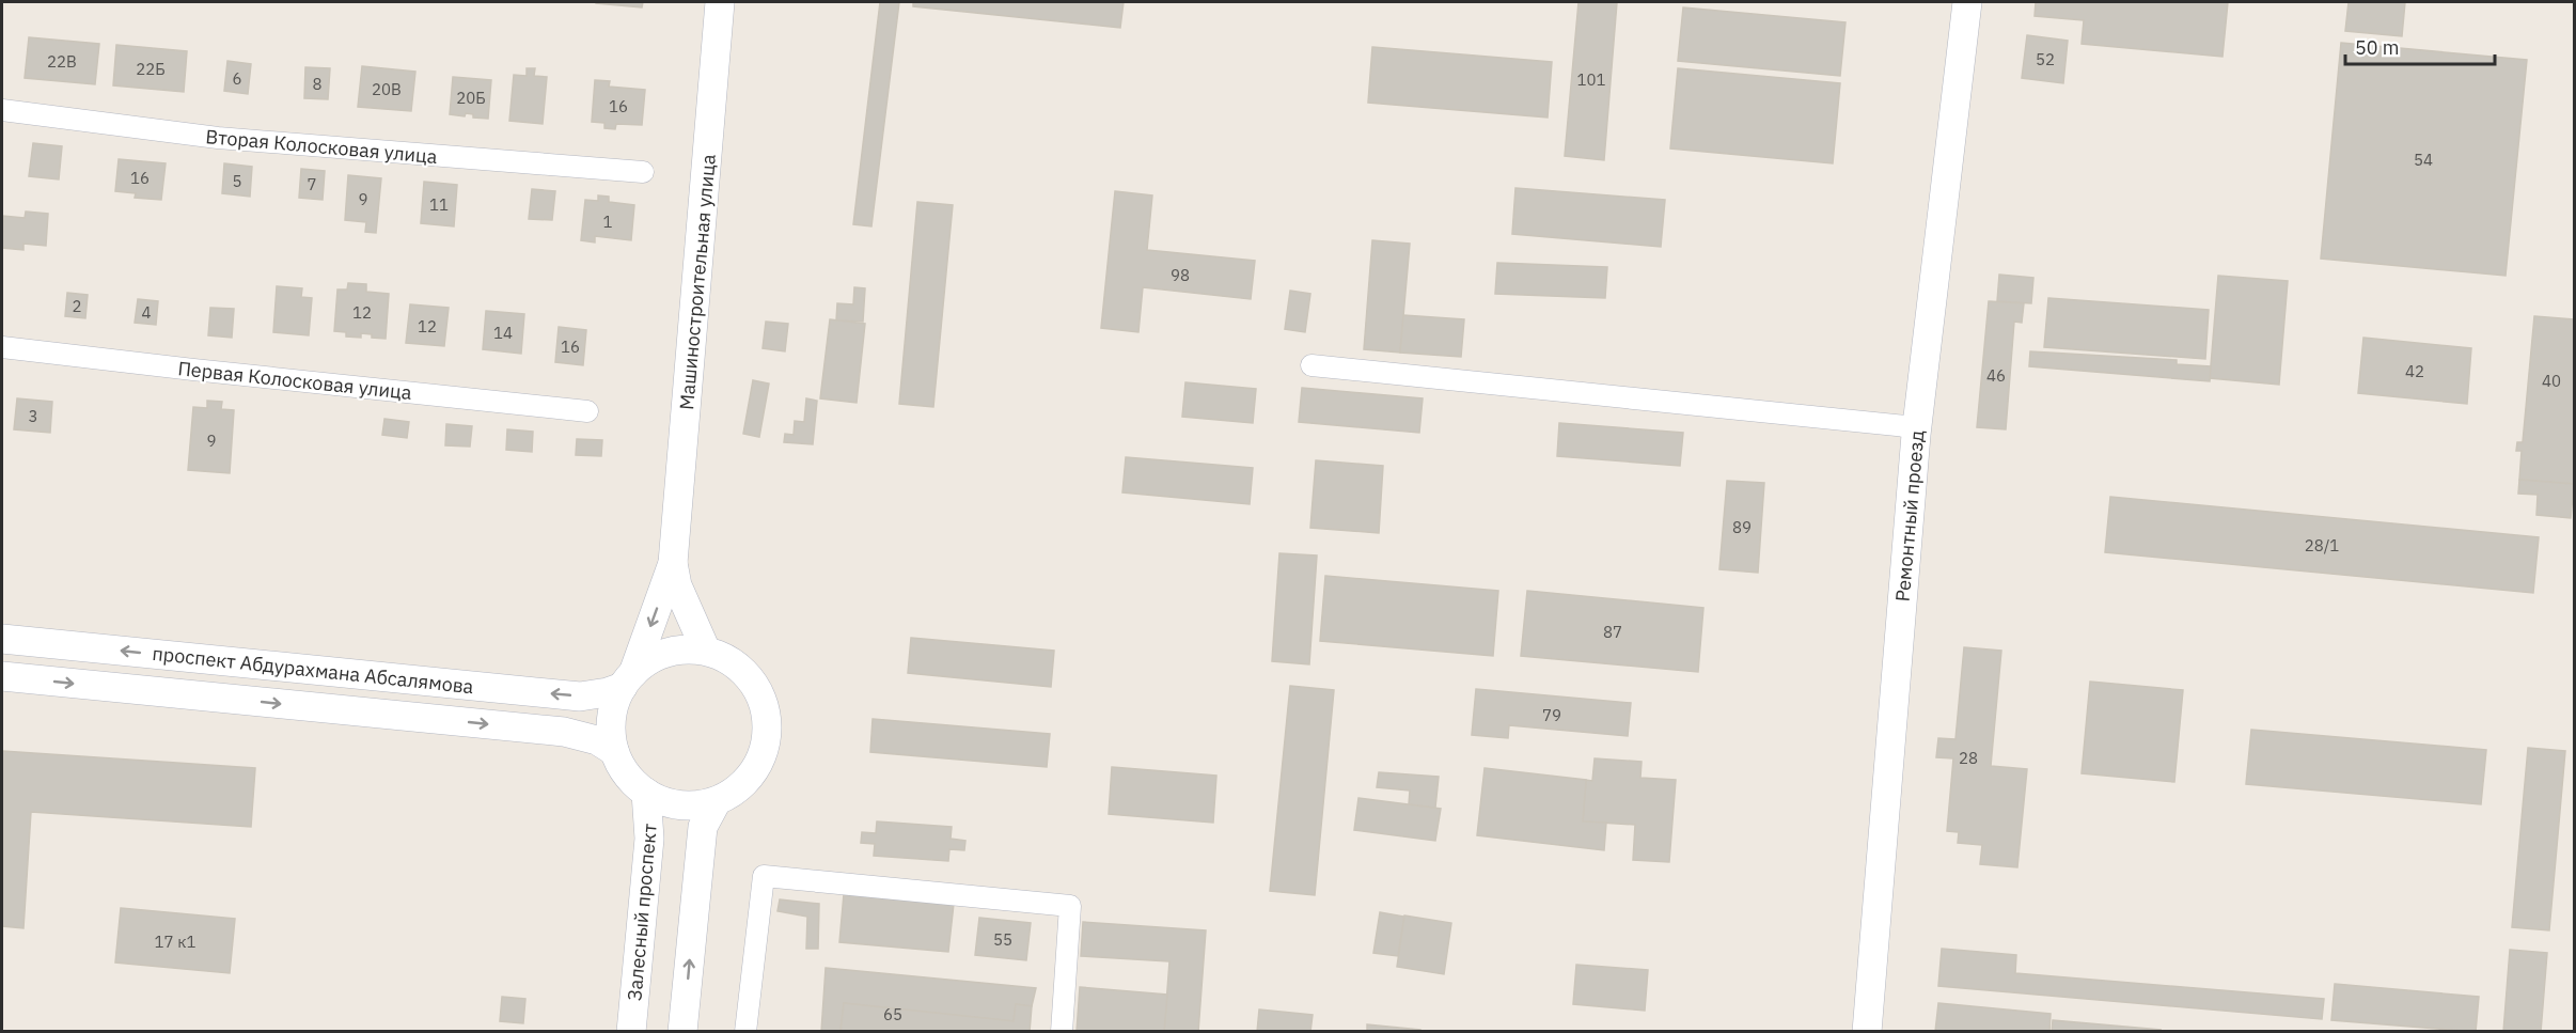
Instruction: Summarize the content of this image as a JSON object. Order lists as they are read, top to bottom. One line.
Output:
{"streets":{"street":["Вторая Колосковая улица","Машиностроительная улица","Первая Колосковая улица","Ремонтный проезд","проспект Абдурахмана Абсалямова","Залесный проспект"]},"crossings":[["Машиностроительная улица","проспект Абдурахмана Абсалямова"],["Машиностроительная улица","Залесный проспект"],["проспект Абдурахмана Абсалямова","Залесный проспект"]],"house_numbers":["52","22В","22Б","6","101","8","20В","20Б","16","54","16","5","7","9","11","1","98","2","4","12","12","14","16","42","46","40","3","9","89","28/1","87","79","28","55","17 к1","65"],"scale_bar":"50 m"}
